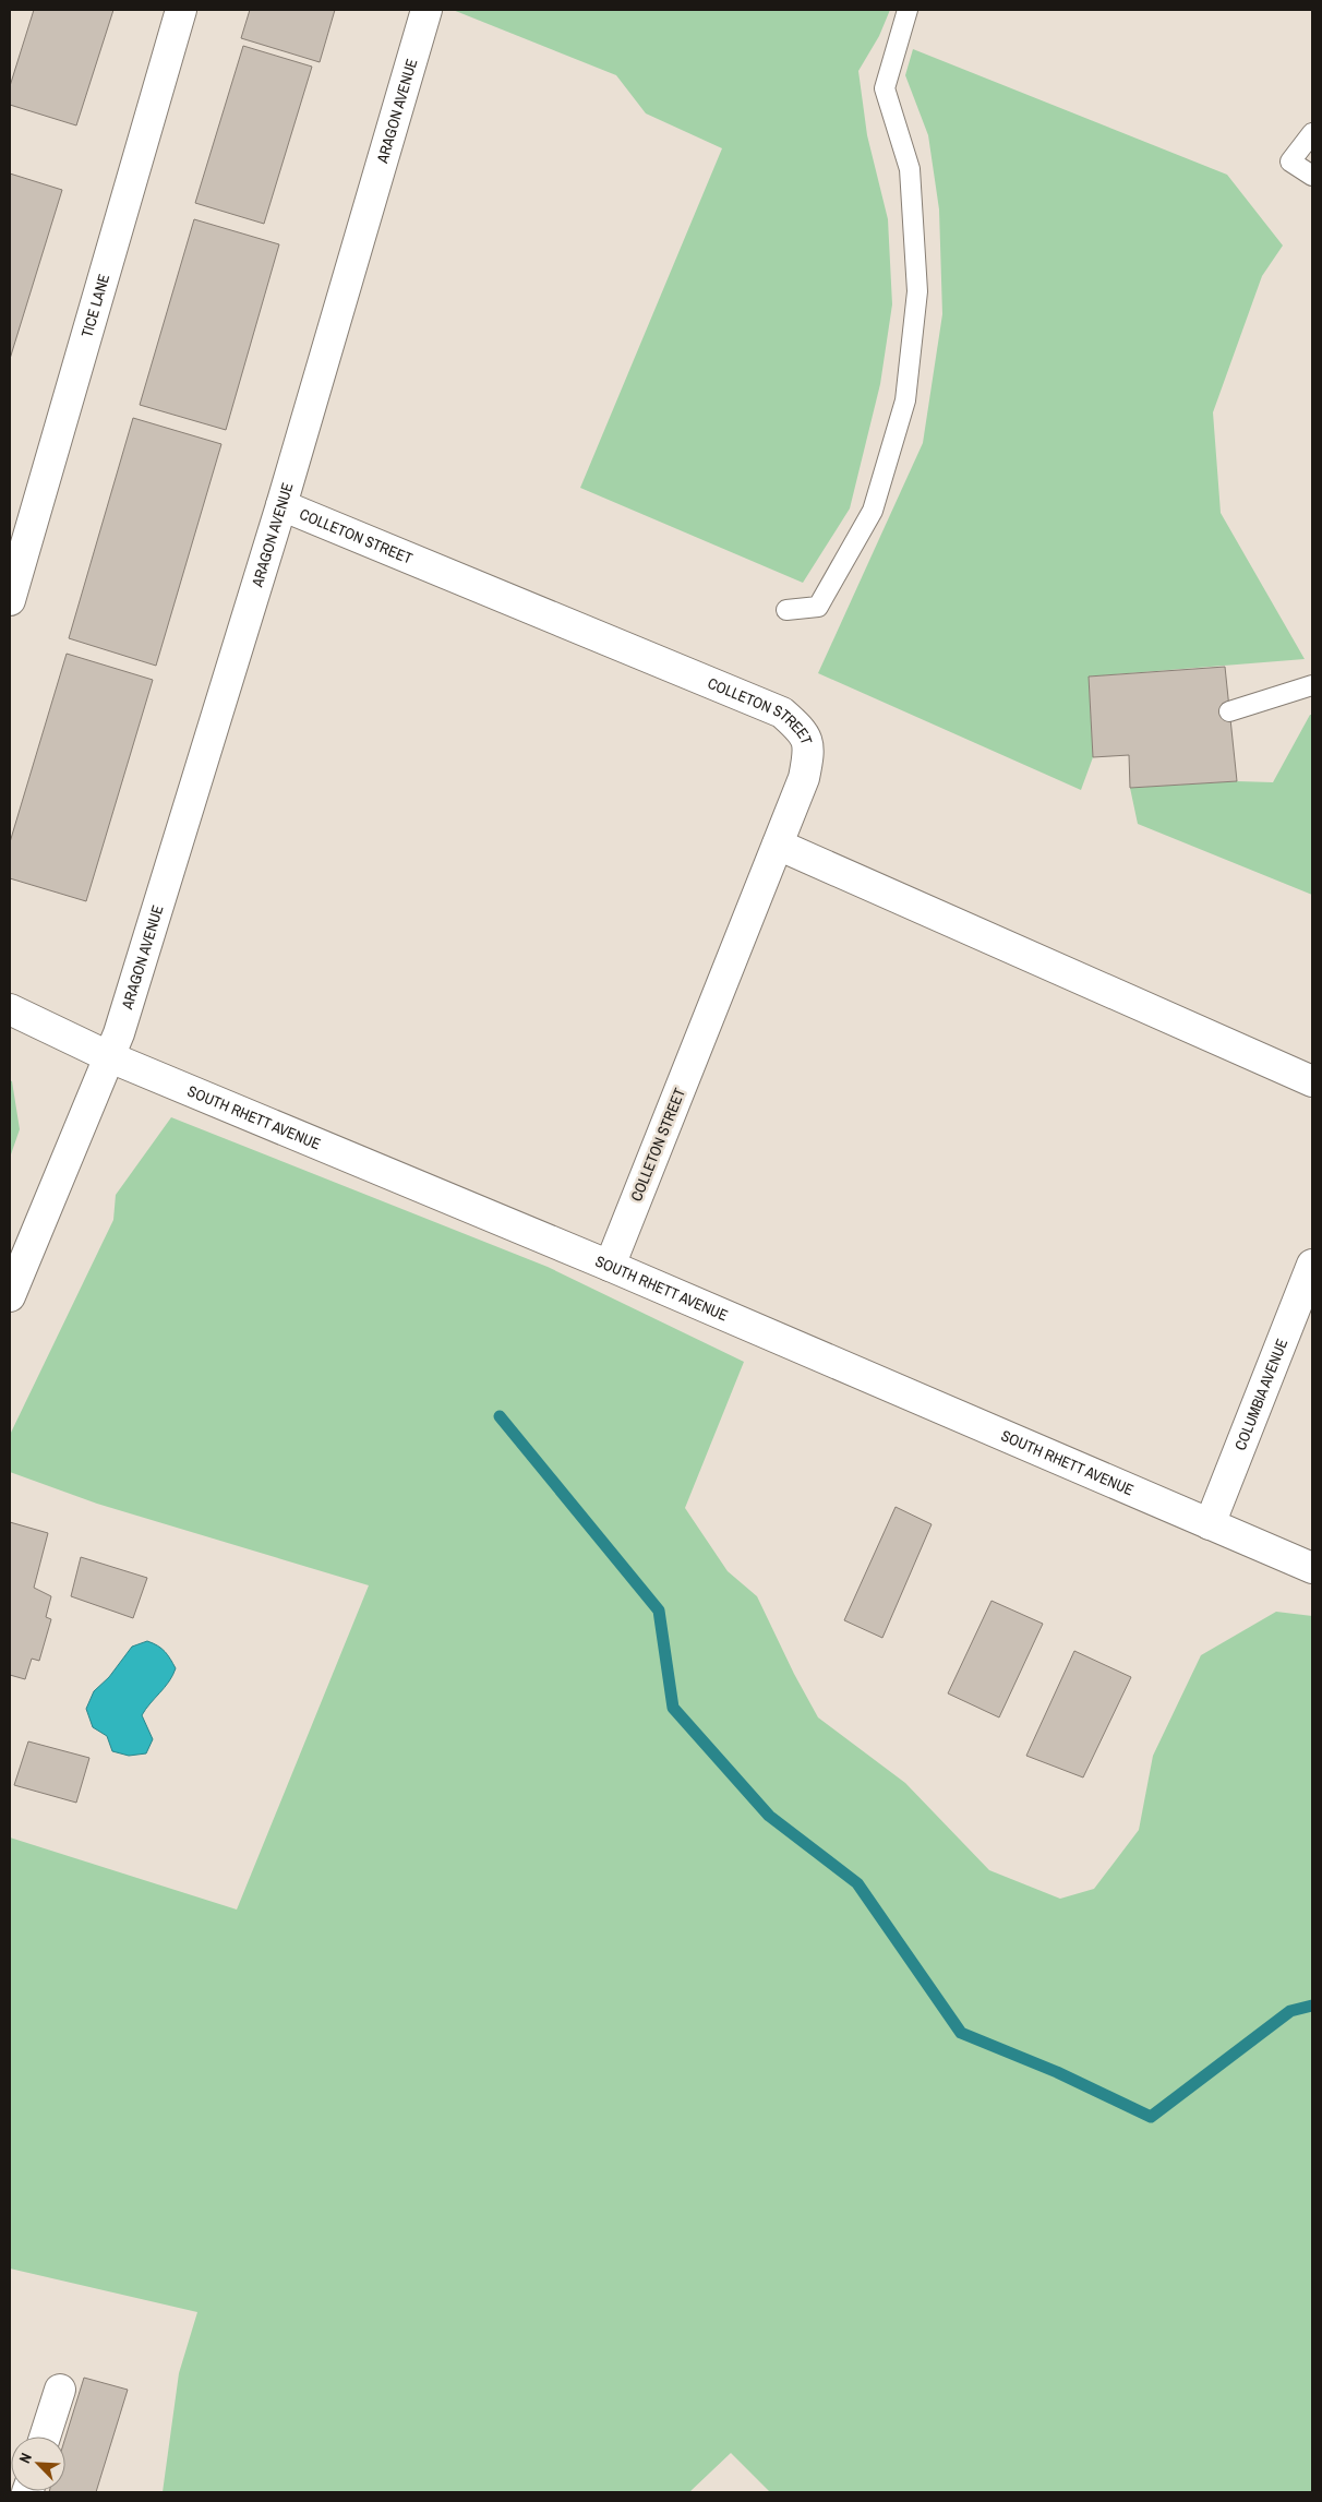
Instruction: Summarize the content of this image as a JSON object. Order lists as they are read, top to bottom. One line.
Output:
{"streets":{"street":["ARAGON AVENUE","TICE LANE","COLLETON STREET","SOUTH RHETT AVENUE","COLUMBIA AVENUE"]},"crossings":[["ARAGON AVENUE","COLLETON STREET"],["ARAGON AVENUE","SOUTH RHETT AVENUE"],["COLLETON STREET","SOUTH RHETT AVENUE"],["SOUTH RHETT AVENUE","COLUMBIA AVENUE"]],"north":"top left"}
